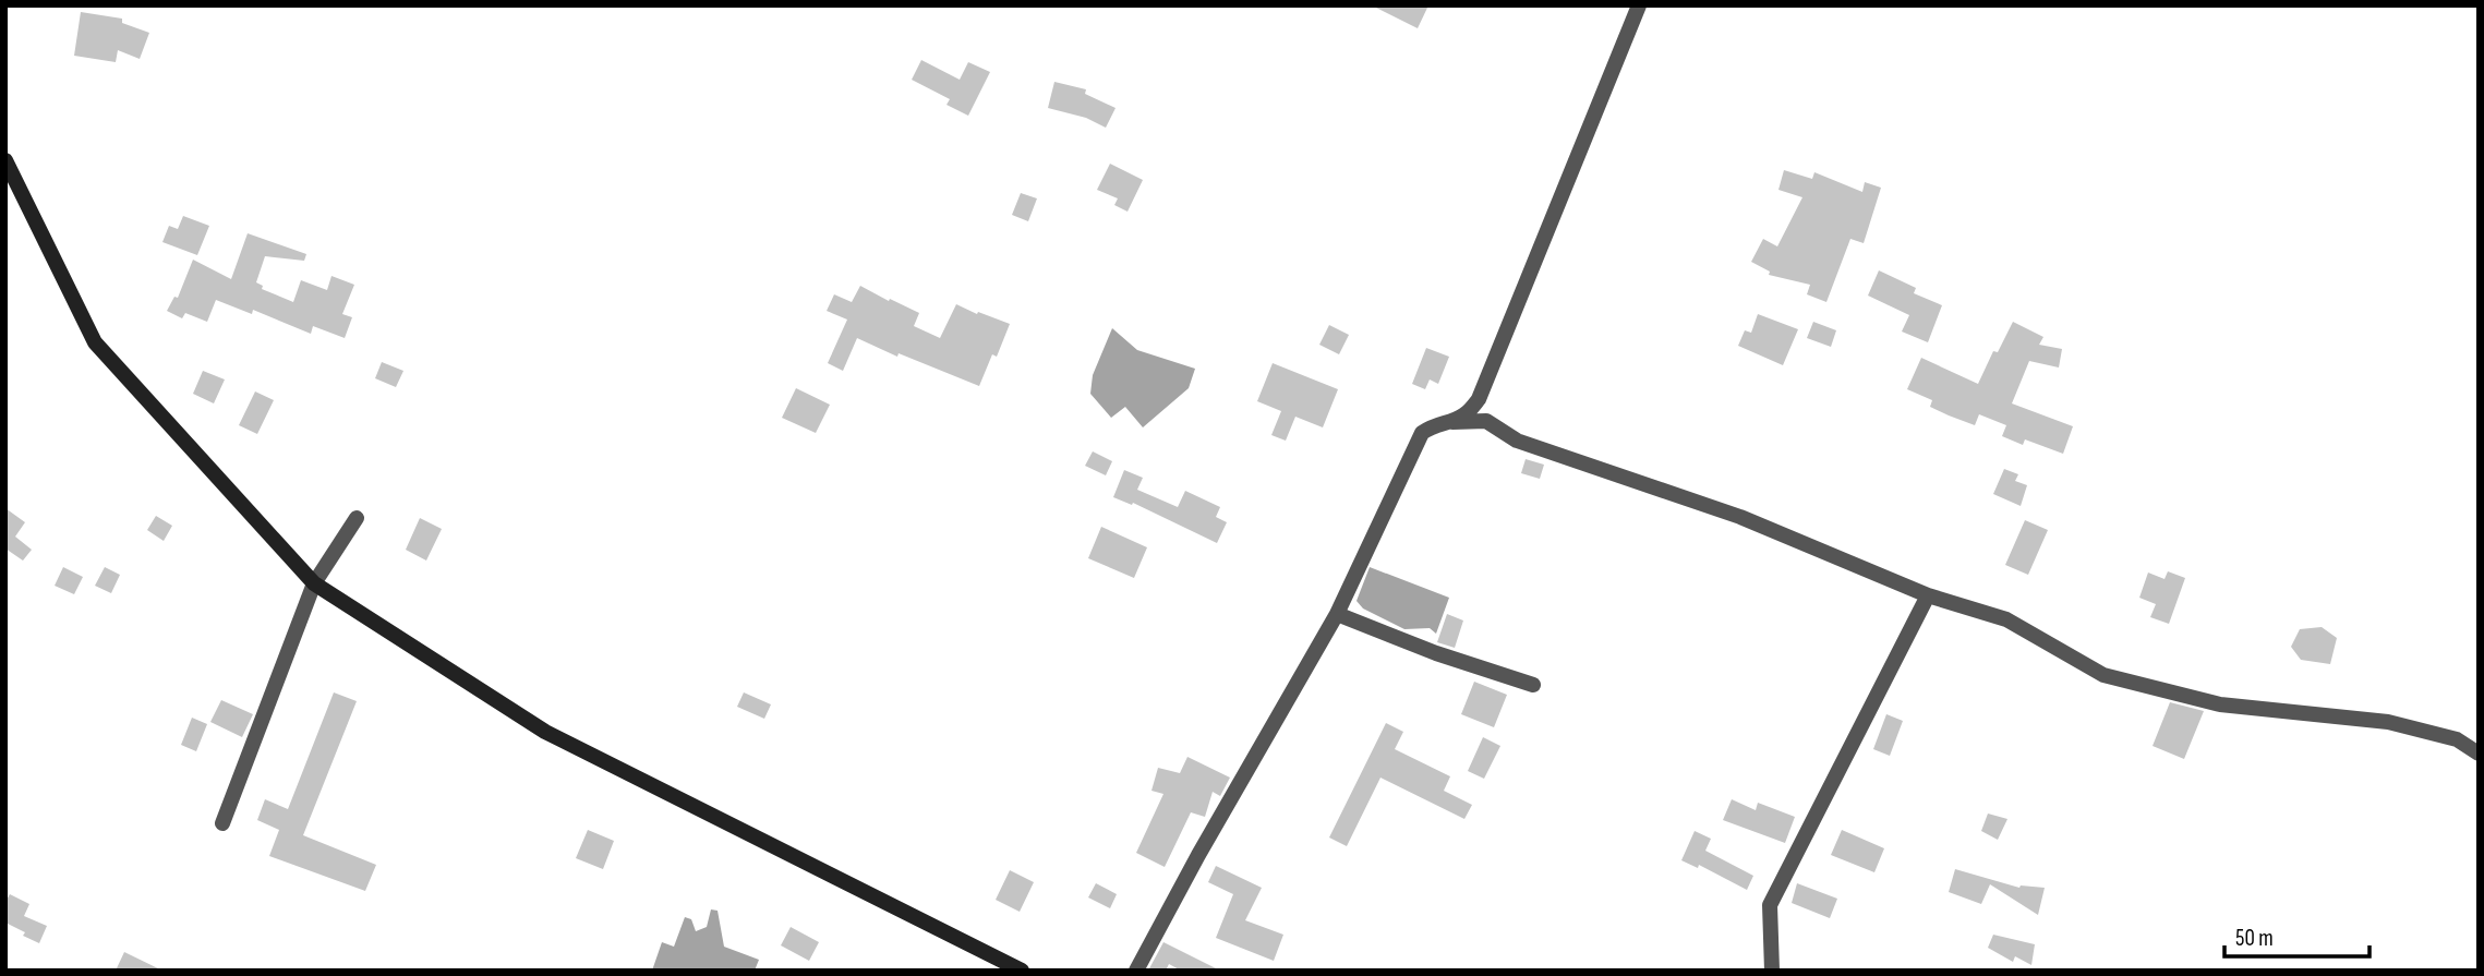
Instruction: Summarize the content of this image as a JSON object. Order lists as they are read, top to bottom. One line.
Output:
{"scale_bar":"50 m"}
